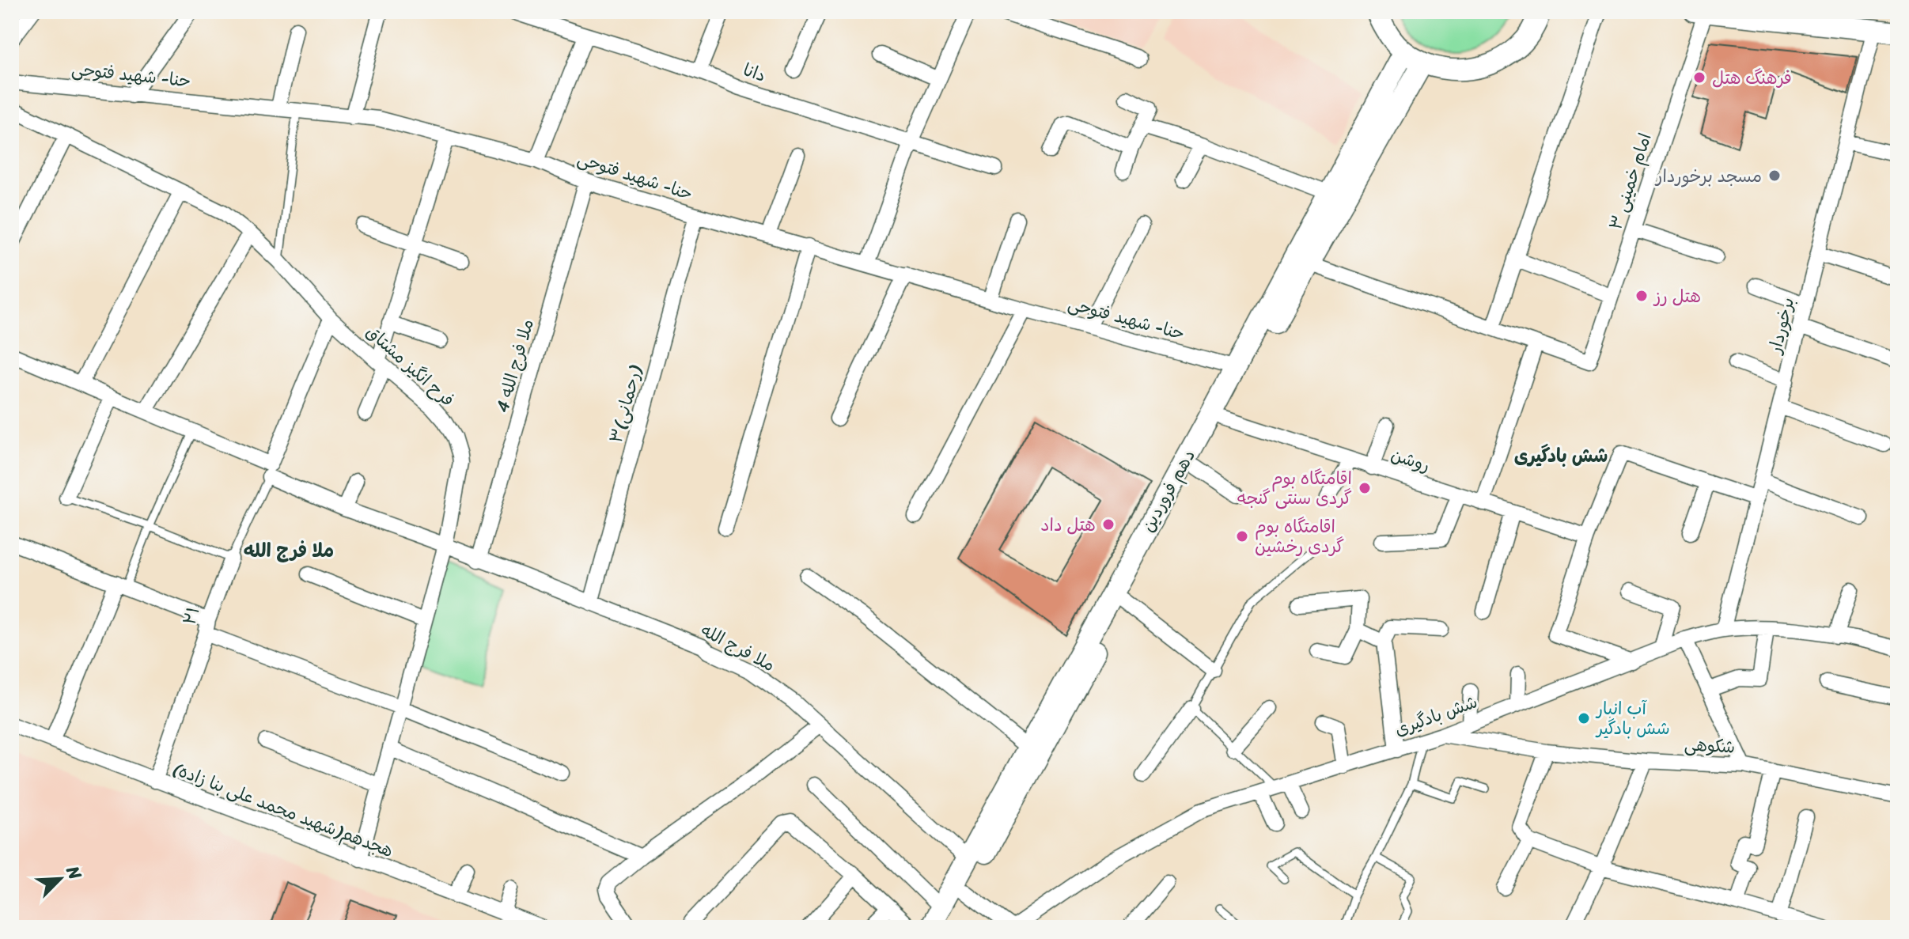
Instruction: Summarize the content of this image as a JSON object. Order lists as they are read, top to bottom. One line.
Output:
{"streets":{"main road":["دهم فروردین"],"street":["دانا","حنا- شهید فتوحی","امام خمینی ۳","برخوردار","فرح انگیز مشتاق","4 ملا فرج الله","۳(رحمانی)","روشن","۲۱","ملا فرج الله","شش بادگیری","شکوهی","هجدهم(شهید محمد علی بنا زاده)"]},"crossings":[["حنا- شهید فتوحی","4 ملا فرج الله"],["حنا- شهید فتوحی","۳(رحمانی)"],["حنا- شهید فتوحی","دهم فروردین"],["برخوردار","شش بادگیری"],["فرح انگیز مشتاق","ملا فرج الله"],["فرح انگیز مشتاق","هجدهم(شهید محمد علی بنا زاده)"],["4 ملا فرج الله","ملا فرج الله"],["۳(رحمانی)","ملا فرج الله"],["روشن","دهم فروردین"],["دهم فروردین","ملا فرج الله"],["۲۱","ملا فرج الله"],["۲۱","هجدهم(شهید محمد علی بنا زاده)"],["شش بادگیری","شکوهی"]],"districts":["شش بادگیری","ملا فرج الله"],"places":["فرهنگ هتل","مسجد برخوردار","هتل رز","اقامتگاه بوم گردی سنتی گنجه","هتل داد","اقامتگاه بوم گردی رخشین","آب انبار شش بادگیر"],"north":"top right"}
